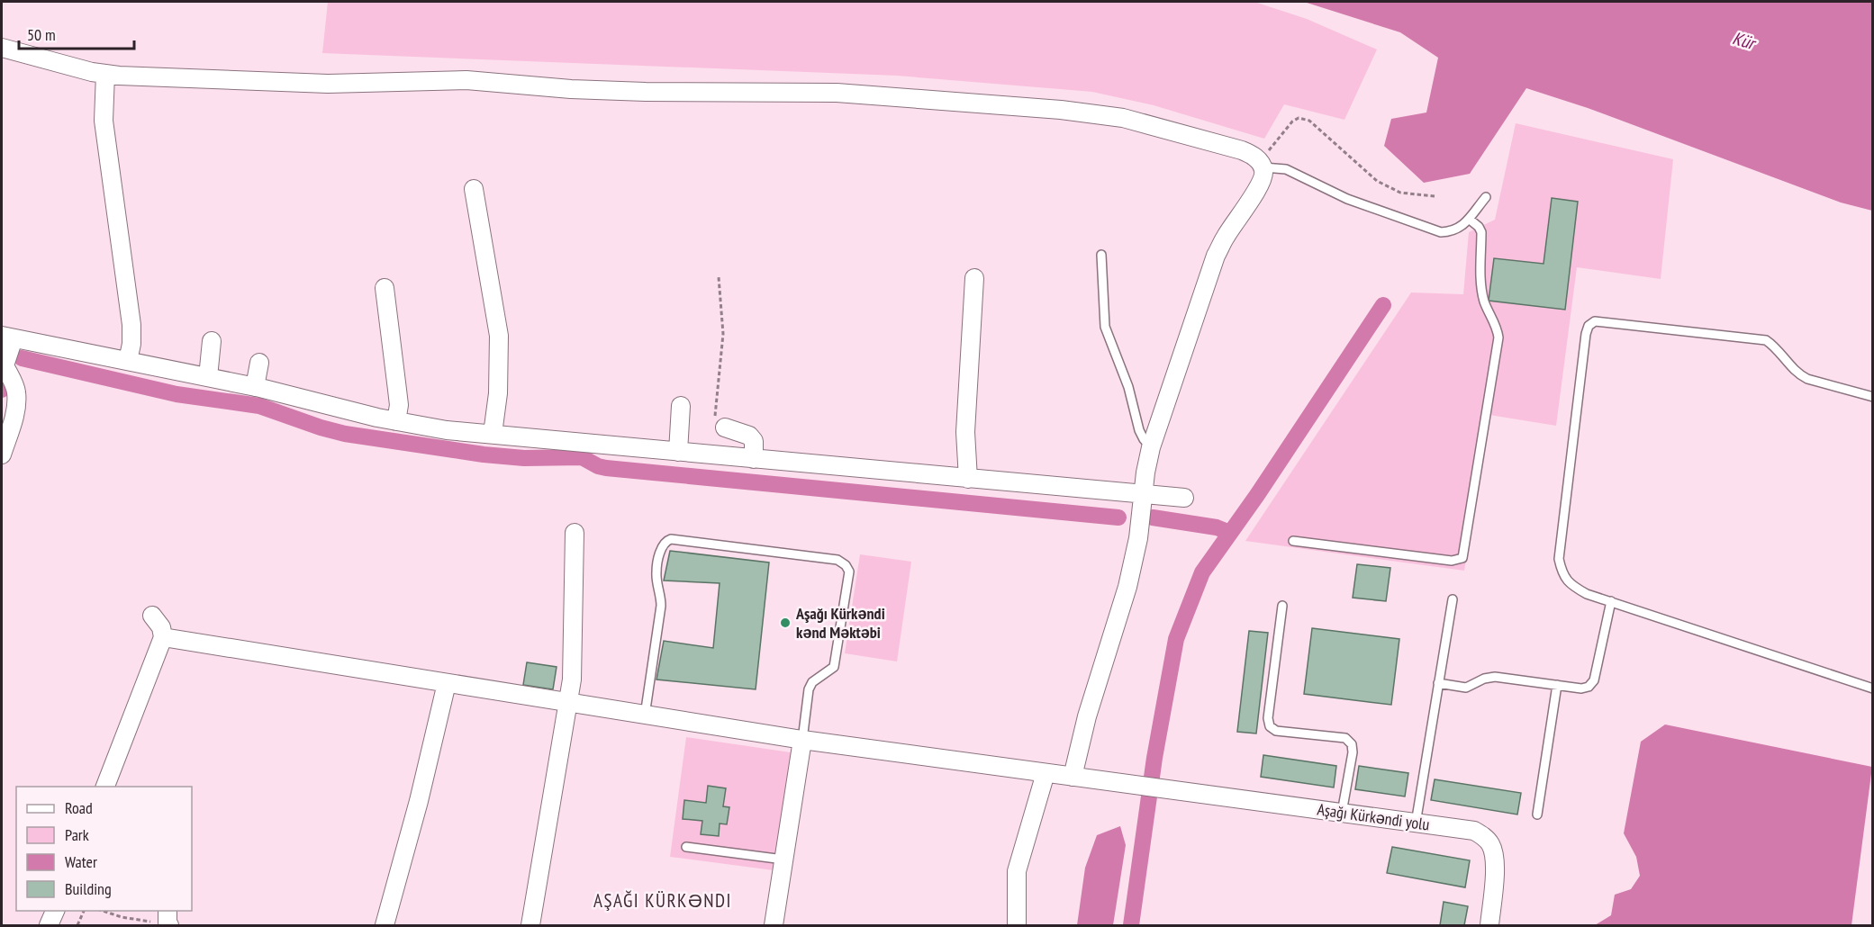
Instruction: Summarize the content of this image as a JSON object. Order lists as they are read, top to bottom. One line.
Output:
{"streets":{"street":["Aşağı Kürkəndi yolu"]},"districts":["AŞAĞI KÜRKƏNDI"],"water":["Kür"],"places":["Aşağı Kürkəndi kənd Məktəbi"],"legend":["Road","Park","Water","Building"],"scale_bar":"50 m"}
